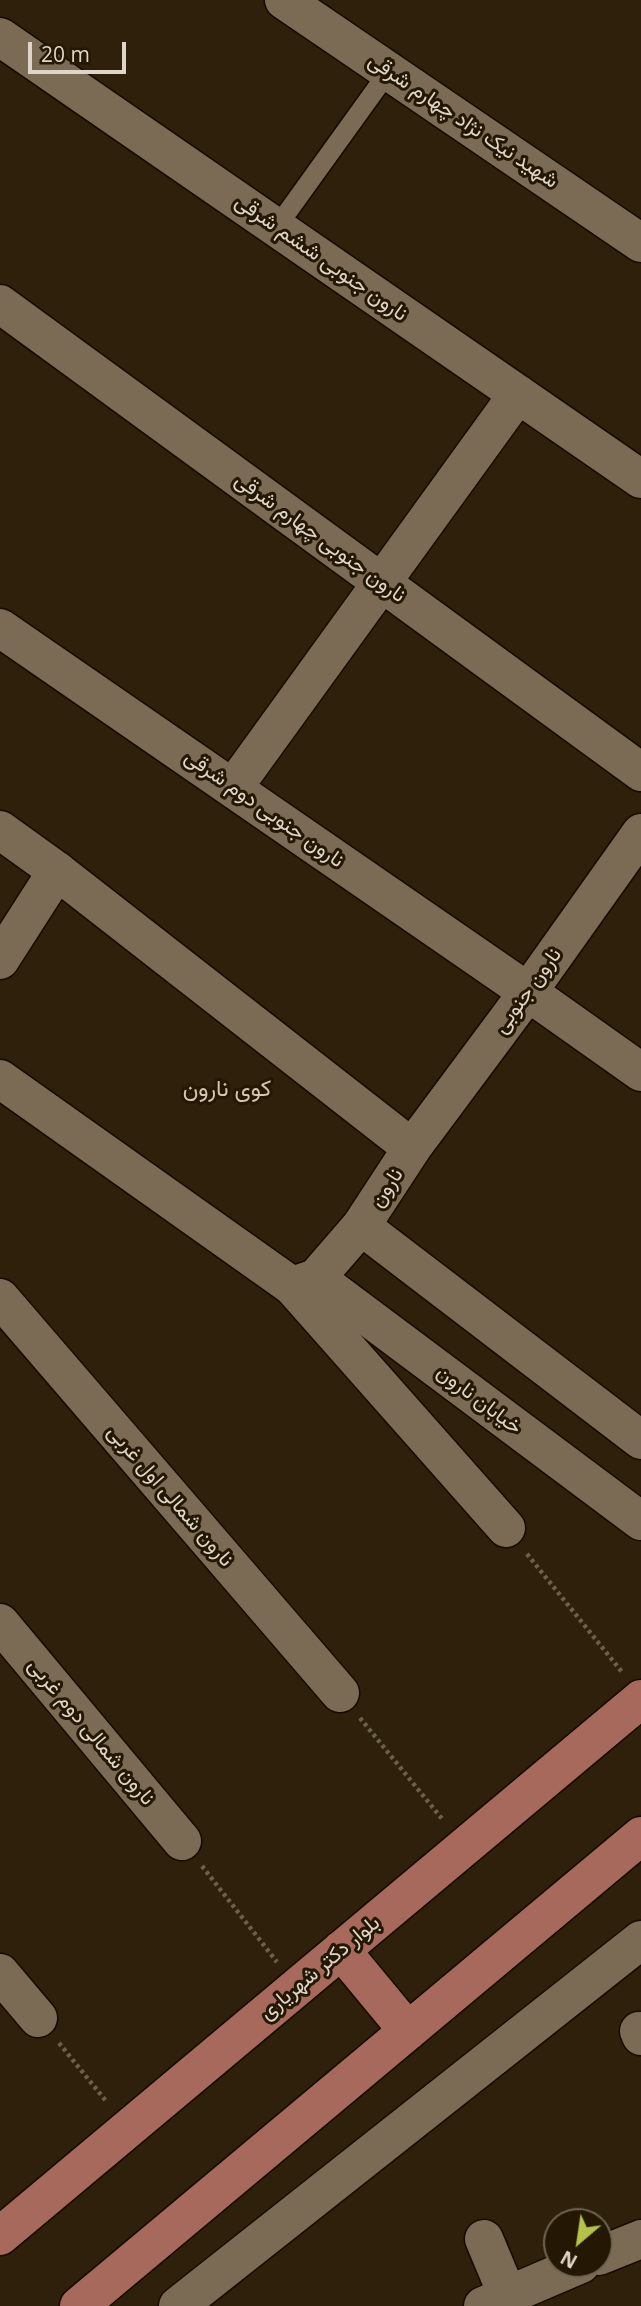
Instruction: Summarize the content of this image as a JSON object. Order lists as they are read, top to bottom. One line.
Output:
{"streets":{"main road":["بلوار دکتر شهریاری"],"street":["شهید نیک نژاد چهارم شرقی","نارون جنوبی ششم شرقی","نارون جنوبی چهارم شرقی","نارون جنوبی دوم شرقی","نارون جنوبی","نارون","خیابان نارون","نارون شمالی اول غربی","نارون شمالی دوم غربی"]},"crossings":[["نارون جنوبی دوم شرقی","نارون جنوبی"],["نارون جنوبی","نارون"],["نارون","خیابان نارون"]],"districts":["کوی نارون"],"scale_bar":"20 m","north":"bottom left"}
